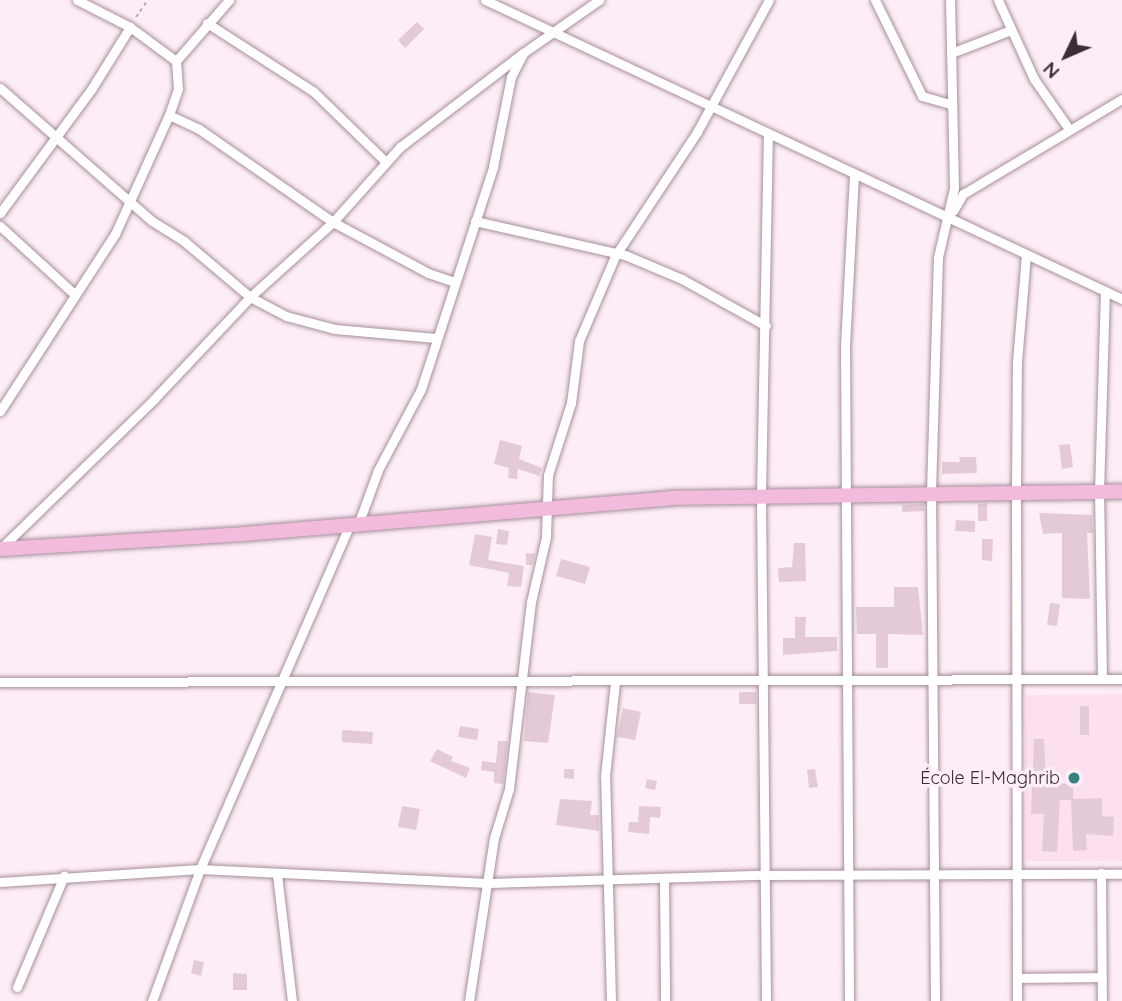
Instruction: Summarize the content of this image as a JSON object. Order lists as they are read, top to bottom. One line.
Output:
{"places":["École El-Maghrib"],"north":"bottom left"}
